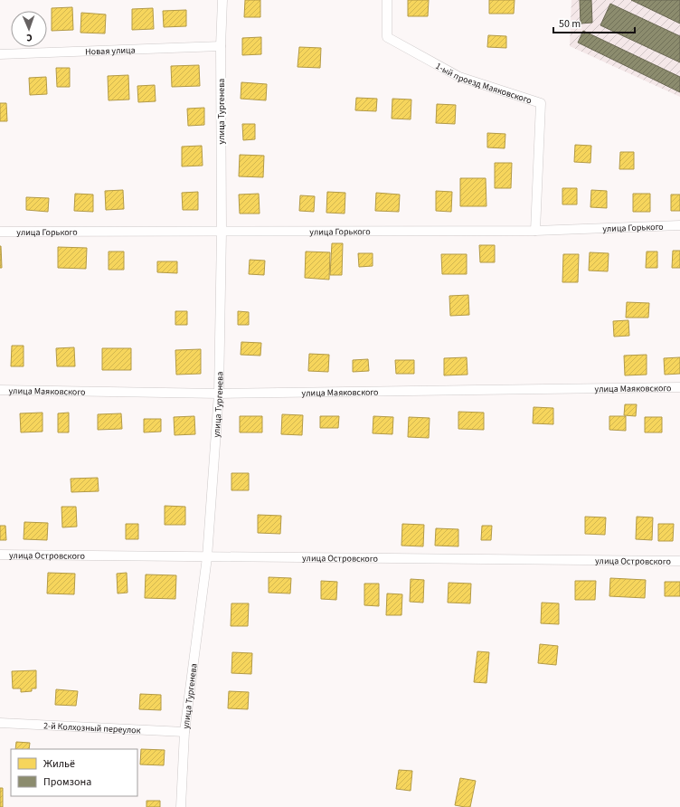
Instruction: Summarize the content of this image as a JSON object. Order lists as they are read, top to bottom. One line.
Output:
{"streets":{"street":["Новая улица","1-ый проезд Маяковского","улица Тургенева","улица Горького","улица Маяковского","улица Островского","2-й Колхозный переулок"]},"crossings":[["Новая улица","улица Тургенева"],["1-ый проезд Маяковского","улица Горького"],["улица Тургенева","улица Горького"],["улица Тургенева","улица Маяковского"],["улица Тургенева","улица Островского"],["улица Тургенева","2-й Колхозный переулок"]],"legend":["Жильё","Промзона"],"scale_bar":"50 m","north":"bottom"}
